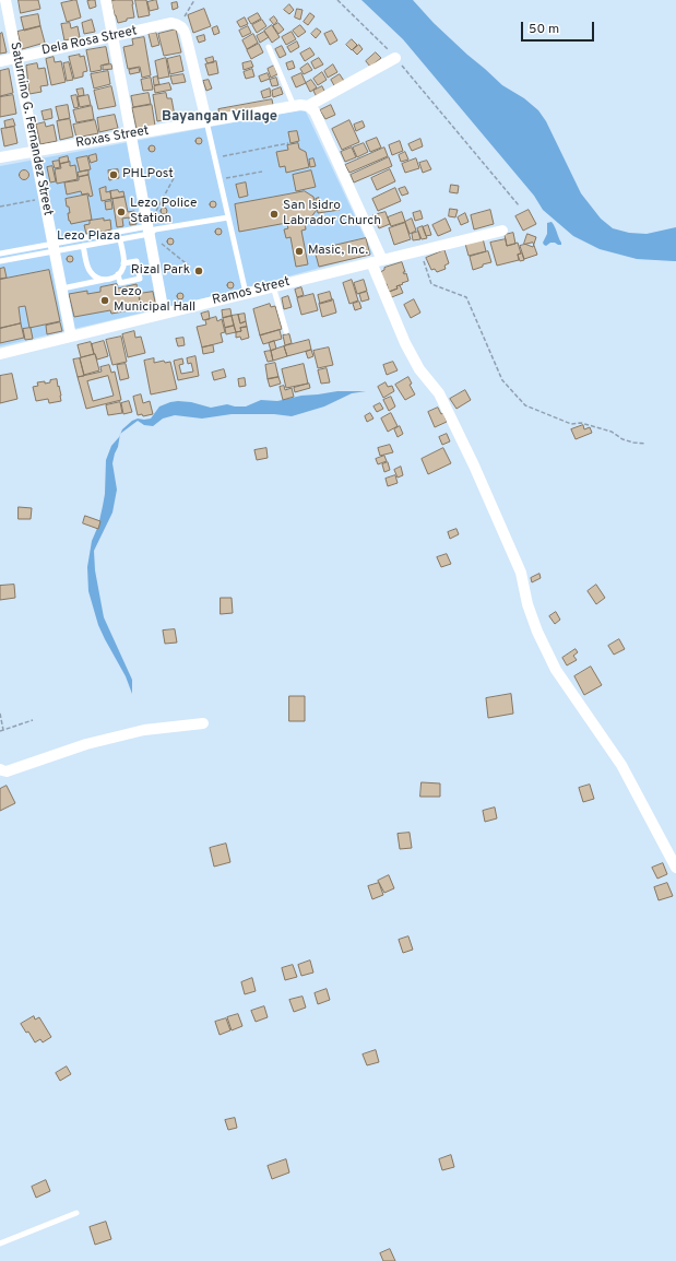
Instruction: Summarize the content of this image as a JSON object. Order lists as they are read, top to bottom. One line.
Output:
{"streets":{"street":["Dela Rosa Street","Saturnino G. Fernandez Street","Roxas Street","Ramos Street"]},"crossings":[["Dela Rosa Street","Saturnino G. Fernandez Street"],["Saturnino G. Fernandez Street","Roxas Street"],["Saturnino G. Fernandez Street","Ramos Street"]],"districts":["Bayangan Village"],"parks":["Lezo Plaza"],"places":["PHLPost","Lezo Police Station","San Isidro Labrador Church","Masic, Inc.","Rizal Park","Lezo Municipal Hall"],"scale_bar":"50 m"}
